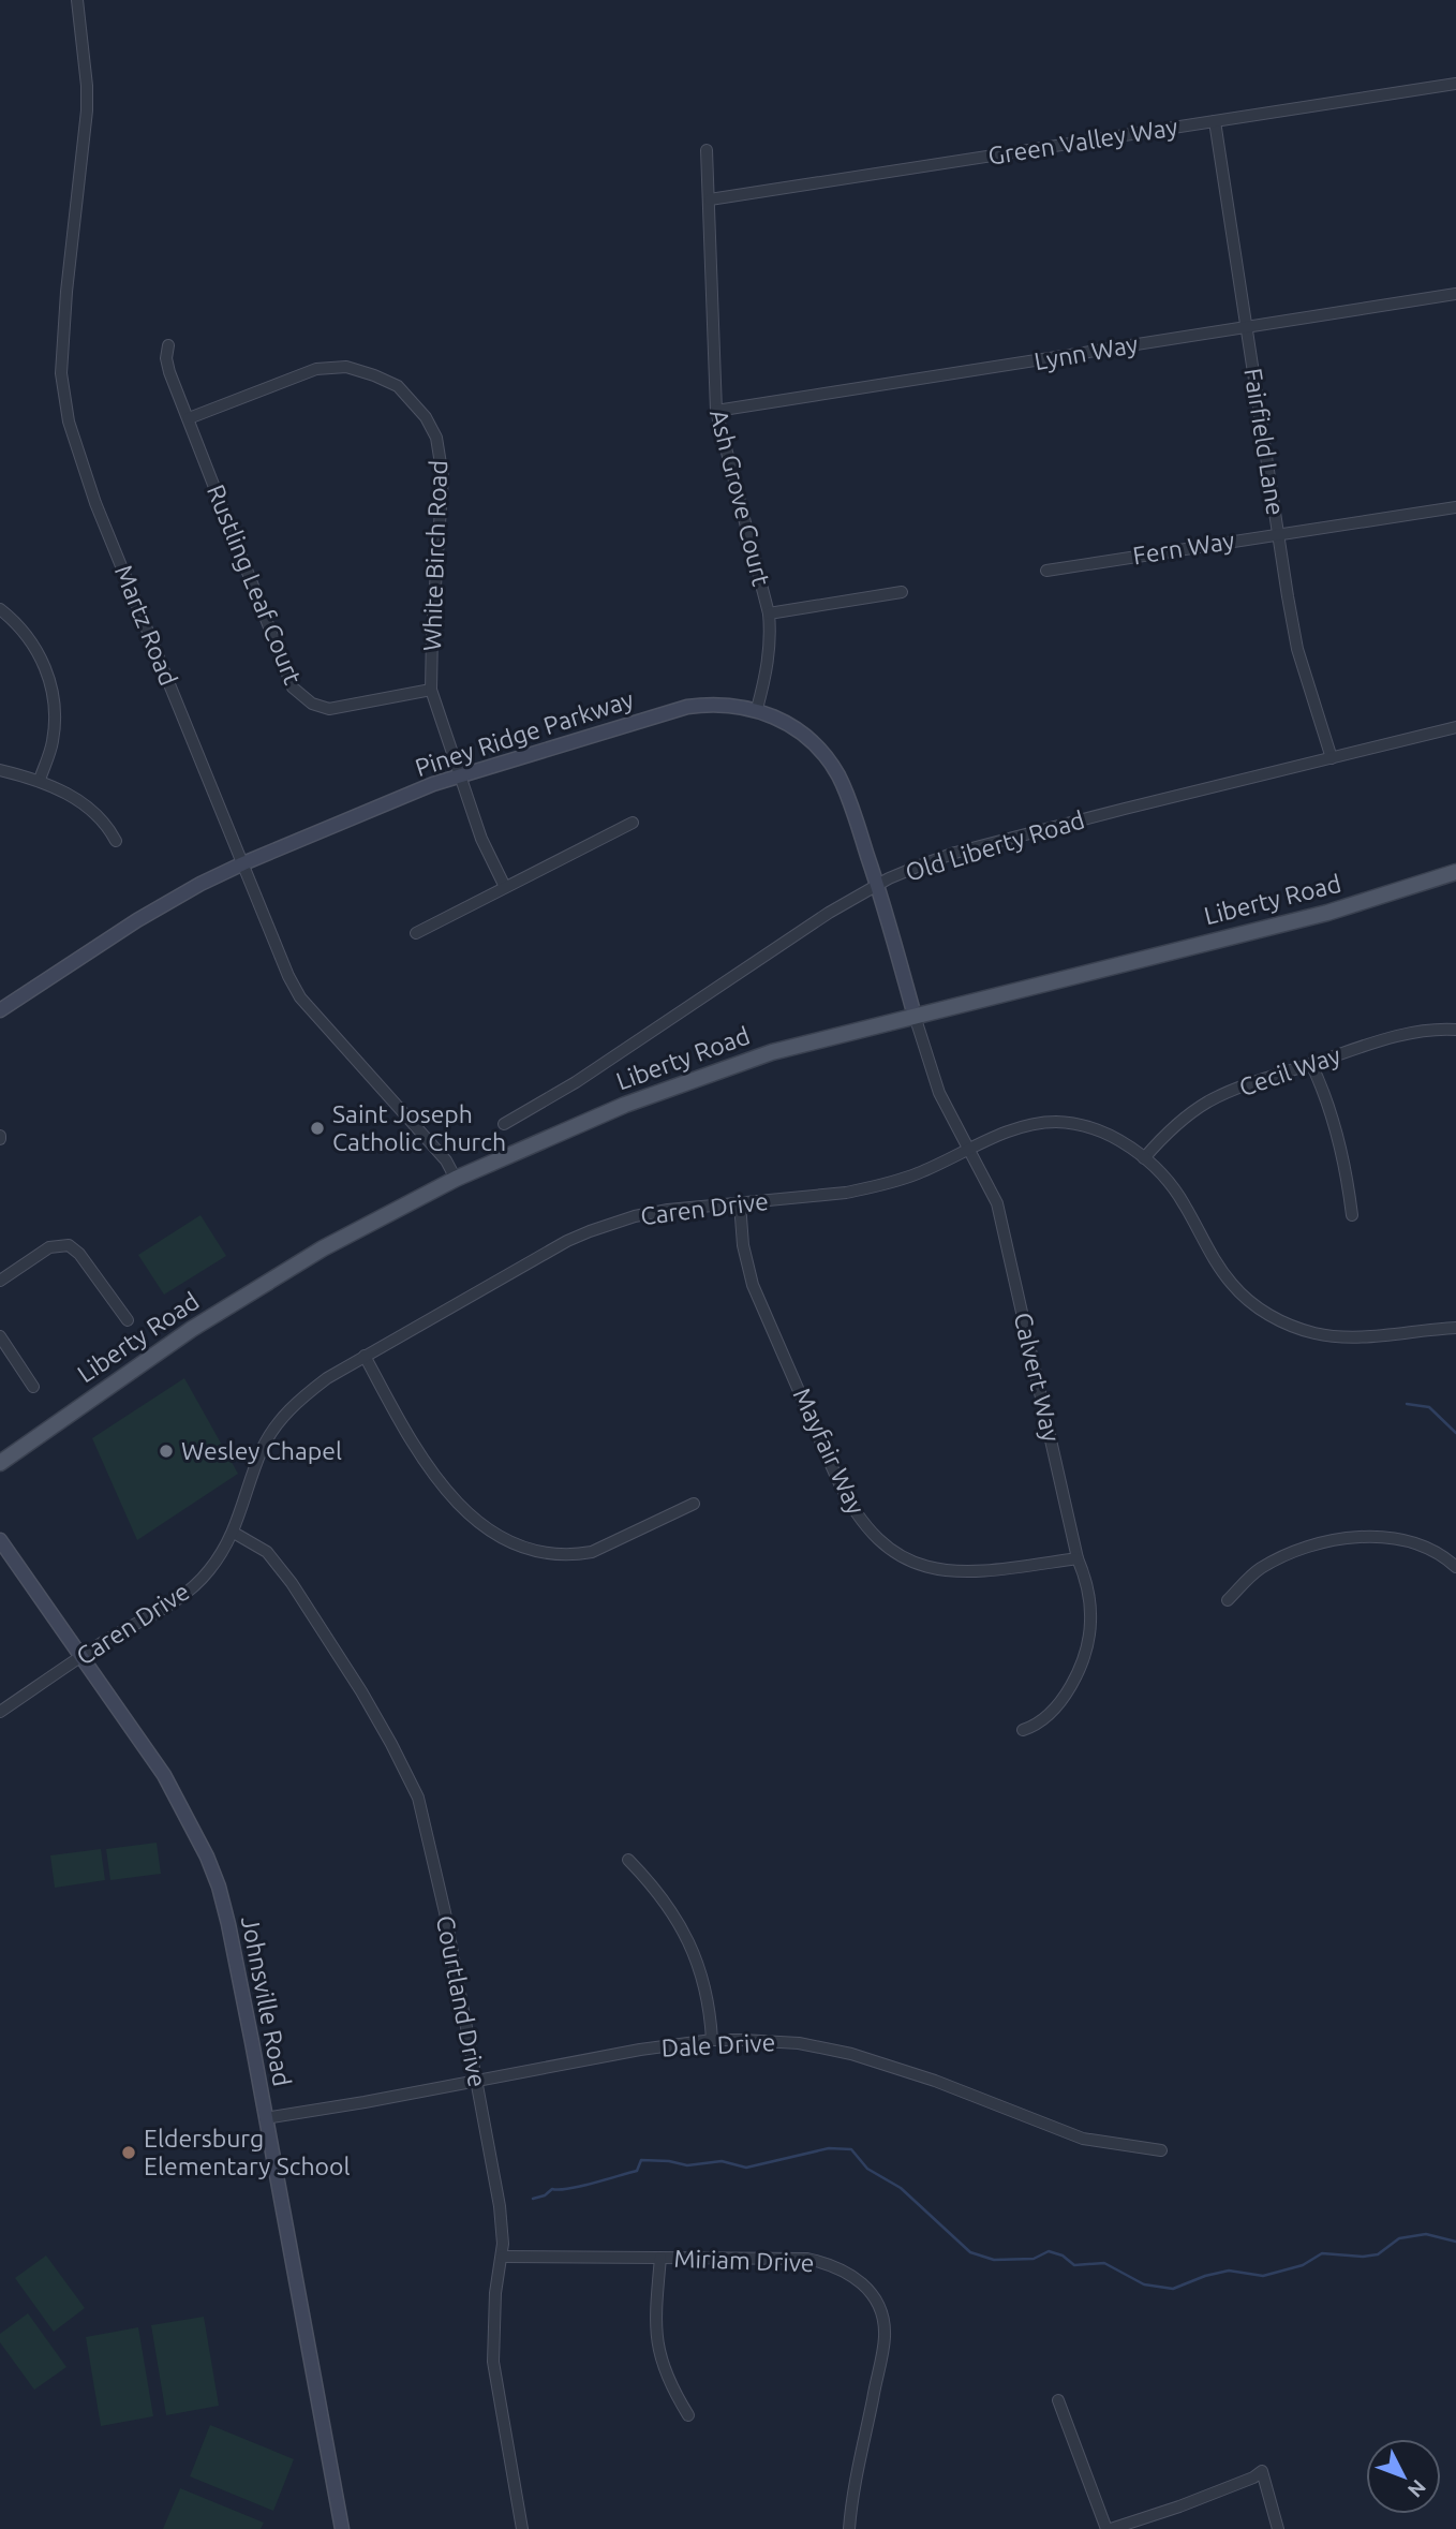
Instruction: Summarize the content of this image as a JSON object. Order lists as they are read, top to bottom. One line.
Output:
{"streets":{"main road":["Liberty Road"],"street":["Green Valley Way","Lynn Way","Fairfield Lane","Ash Grove Court","Fern Way","White Birch Road","Rustling Leaf Court","Martz Road","Piney Ridge Parkway","Old Liberty Road","Cecil Way","Caren Drive","Calvert Way","Mayfair Way","Johnsville Road","Courtland Drive","Dale Drive","Miriam Drive"]},"crossings":[["Green Valley Way","Fairfield Lane"],["Green Valley Way","Ash Grove Court"],["Lynn Way","Fairfield Lane"],["Lynn Way","Ash Grove Court"],["Fairfield Lane","Fern Way"],["Fairfield Lane","Old Liberty Road"],["Ash Grove Court","Piney Ridge Parkway"],["White Birch Road","Rustling Leaf Court"],["White Birch Road","Piney Ridge Parkway"],["Martz Road","Piney Ridge Parkway"],["Martz Road","Liberty Road"],["Piney Ridge Parkway","Old Liberty Road"],["Piney Ridge Parkway","Liberty Road"],["Piney Ridge Parkway","Calvert Way"],["Liberty Road","Calvert Way"],["Cecil Way","Caren Drive"],["Caren Drive","Calvert Way"],["Caren Drive","Mayfair Way"],["Caren Drive","Johnsville Road"],["Caren Drive","Courtland Drive"],["Calvert Way","Mayfair Way"],["Johnsville Road","Dale Drive"],["Courtland Drive","Dale Drive"],["Courtland Drive","Miriam Drive"]],"places":["Saint Joseph Catholic Church","Wesley Chapel","Eldersburg Elementary School"],"north":"bottom right"}
